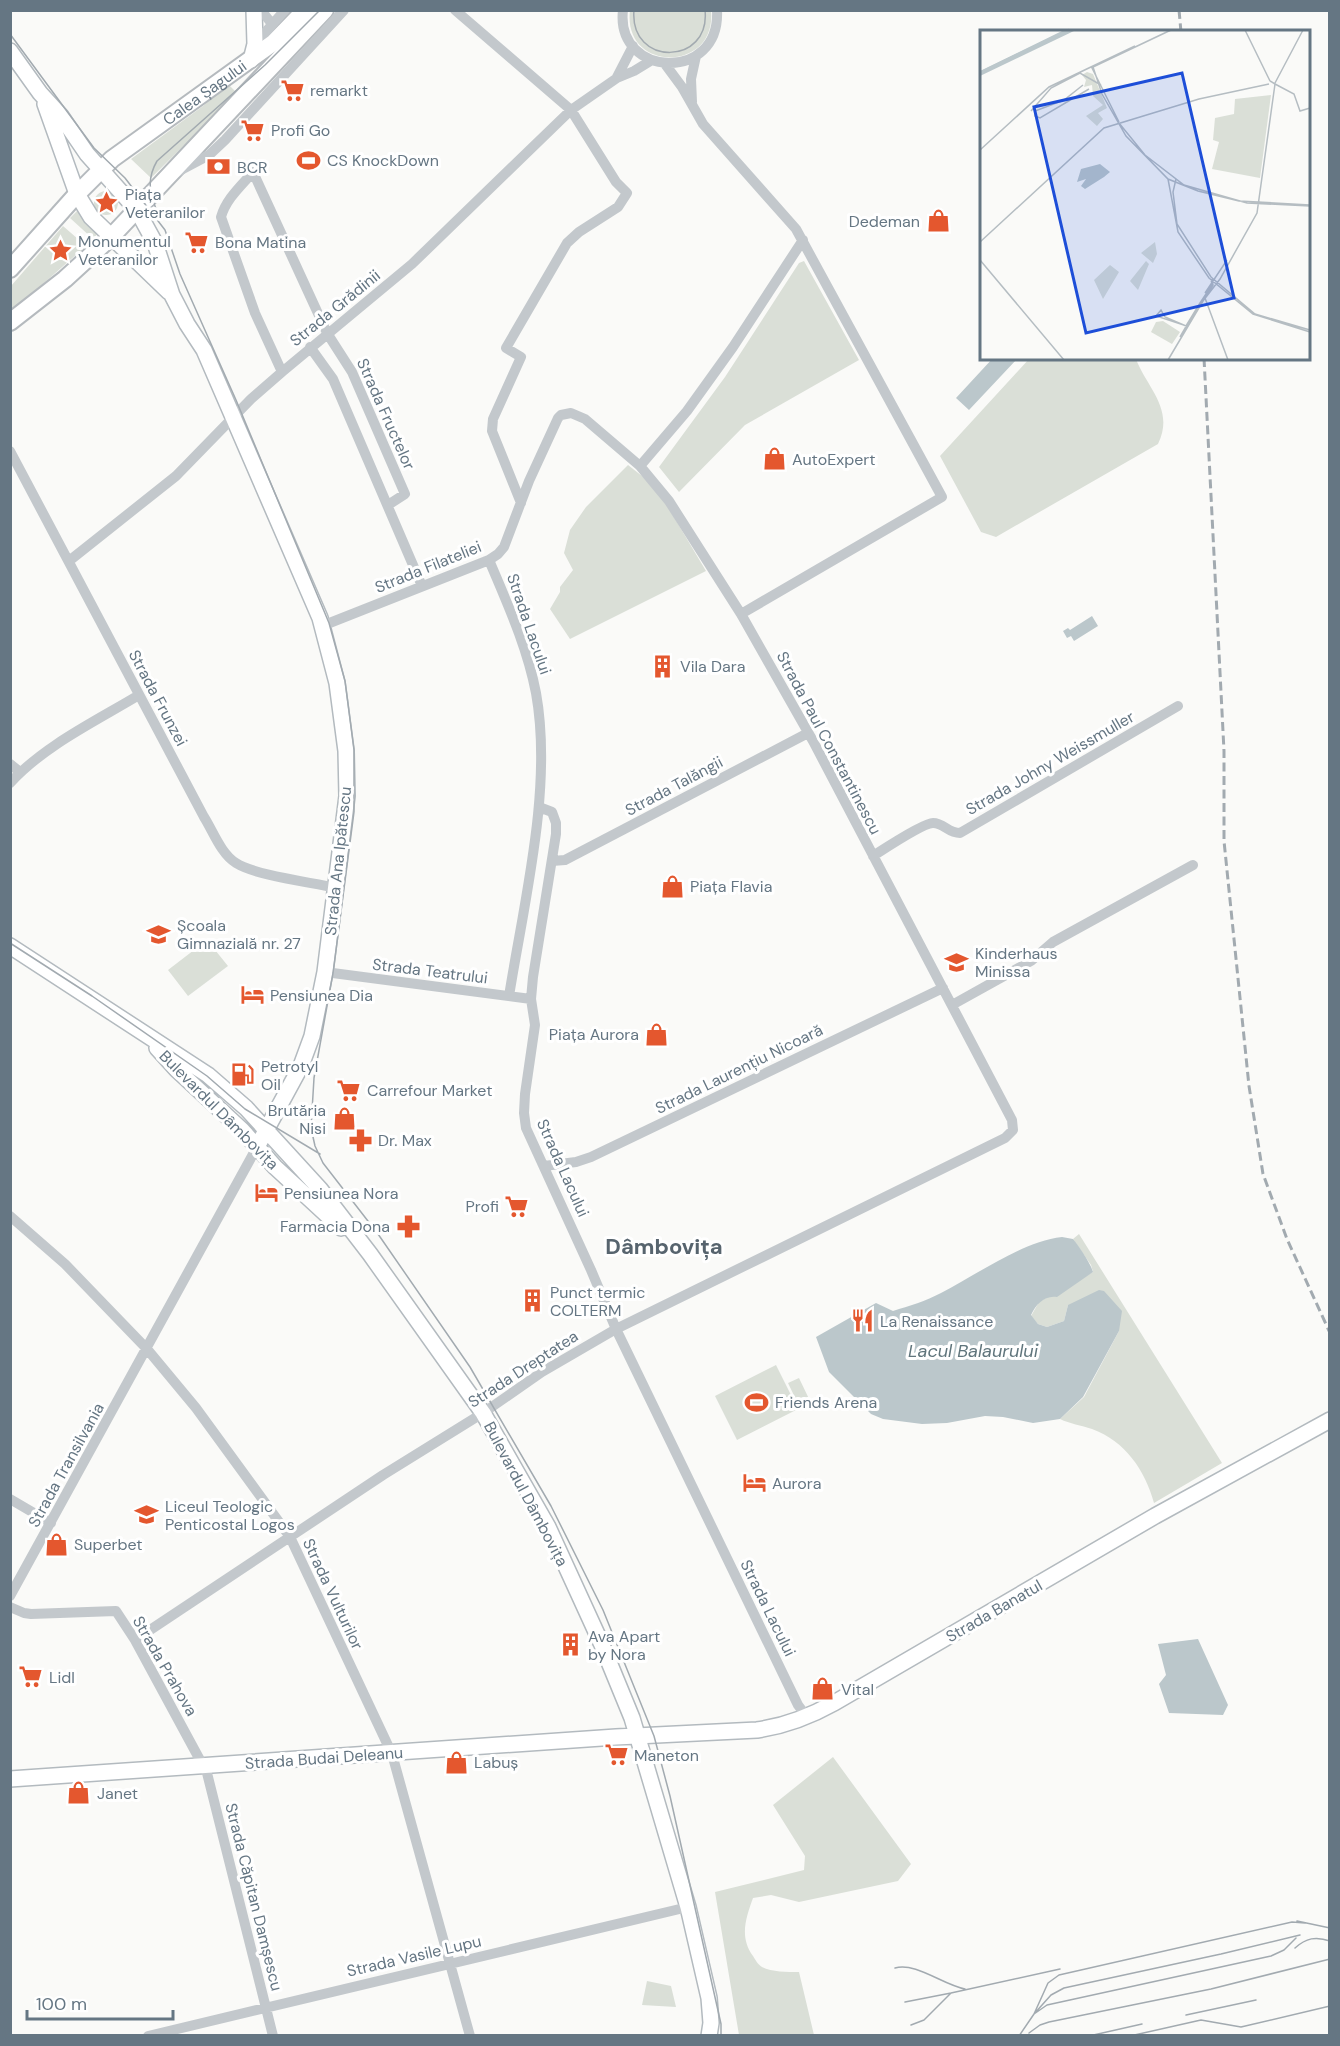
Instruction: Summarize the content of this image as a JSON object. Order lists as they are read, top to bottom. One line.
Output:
{"streets":{"main road":["Calea Șagului","Strada Ana Ipătescu","Bulevardul Dâmbovița","Strada Banatul","Strada Budai Deleanu"],"street":["Strada Grădinii","Strada Fructelor","Strada Filateliei","Strada Lacului","Strada Frunzei","Strada Paul Constantinescu","Strada Johny Weissmuller","Strada Talăngii","Strada Teatrului","Strada Laurențiu Nicoară","Strada Dreptatea","Strada Transilvania","Strada Vulturilor","Strada Prahova","Strada Căpitan Damșescu","Strada Vasile Lupu"]},"crossings":[["Calea Șagului","Strada Ana Ipătescu"],["Strada Grădinii","Strada Fructelor"],["Strada Grădinii","Strada Frunzei"],["Strada Grădinii","Strada Ana Ipătescu"],["Strada Fructelor","Strada Filateliei"],["Strada Filateliei","Strada Lacului"],["Strada Filateliei","Strada Paul Constantinescu"],["Strada Filateliei","Strada Ana Ipătescu"],["Strada Lacului","Strada Talăngii"],["Strada Lacului","Strada Teatrului"],["Strada Lacului","Strada Laurențiu Nicoară"],["Strada Lacului","Strada Dreptatea"],["Strada Lacului","Strada Banatul"],["Strada Frunzei","Strada Ana Ipătescu"],["Strada Paul Constantinescu","Strada Johny Weissmuller"],["Strada Paul Constantinescu","Strada Talăngii"],["Strada Paul Constantinescu","Strada Laurențiu Nicoară"],["Strada Paul Constantinescu","Strada Dreptatea"],["Strada Ana Ipătescu","Strada Teatrului"],["Strada Ana Ipătescu","Bulevardul Dâmbovița"],["Strada Ana Ipătescu","Strada Transilvania"],["Strada Ana Ipătescu","Strada Vulturilor"],["Bulevardul Dâmbovița","Strada Dreptatea"],["Bulevardul Dâmbovița","Strada Banatul"],["Bulevardul Dâmbovița","Strada Budai Deleanu"],["Bulevardul Dâmbovița","Strada Vasile Lupu"],["Strada Dreptatea","Strada Vulturilor"],["Strada Dreptatea","Strada Prahova"],["Strada Transilvania","Strada Vulturilor"],["Strada Vulturilor","Strada Budai Deleanu"],["Strada Vulturilor","Strada Vasile Lupu"],["Strada Banatul","Strada Budai Deleanu"],["Strada Prahova","Strada Budai Deleanu"],["Strada Prahova","Strada Căpitan Damșescu"],["Strada Budai Deleanu","Strada Căpitan Damșescu"],["Strada Căpitan Damșescu","Strada Vasile Lupu"]],"districts":["Dâmbovița"],"water":["Lacul Balaurului"],"places":{"supermarket":["remarkt","Profi Go","Bona Matina","Carrefour Market","Profi","Lidl","Maneton"],"sports":["CS KnockDown","Friends Arena"],"bank":["BCR"],"place":["Piața Veteranilor","Monumentul Veteranilor"],"shop":["Dedeman","AutoExpert","Piața Flavia","Piața Aurora","Brutăria Nisi","Superbet","Vital","Labuș","Janet"],"building":["Vila Dara","Punct termic COLTERM","Ava Apart by Nora"],"school or university":["Școala Gimnazială nr. 27","Kinderhaus Minissa","Liceul Teologic Penticostal Logos"],"hotel":["Pensiunea Dia","Pensiunea Nora","Aurora"],"fuel station":["Petrotyl Oil"],"pharmacy":["Dr. Max","Farmacia Dona"],"restaurant":["La Renaissance"]},"scale_bar":"100 m"}
